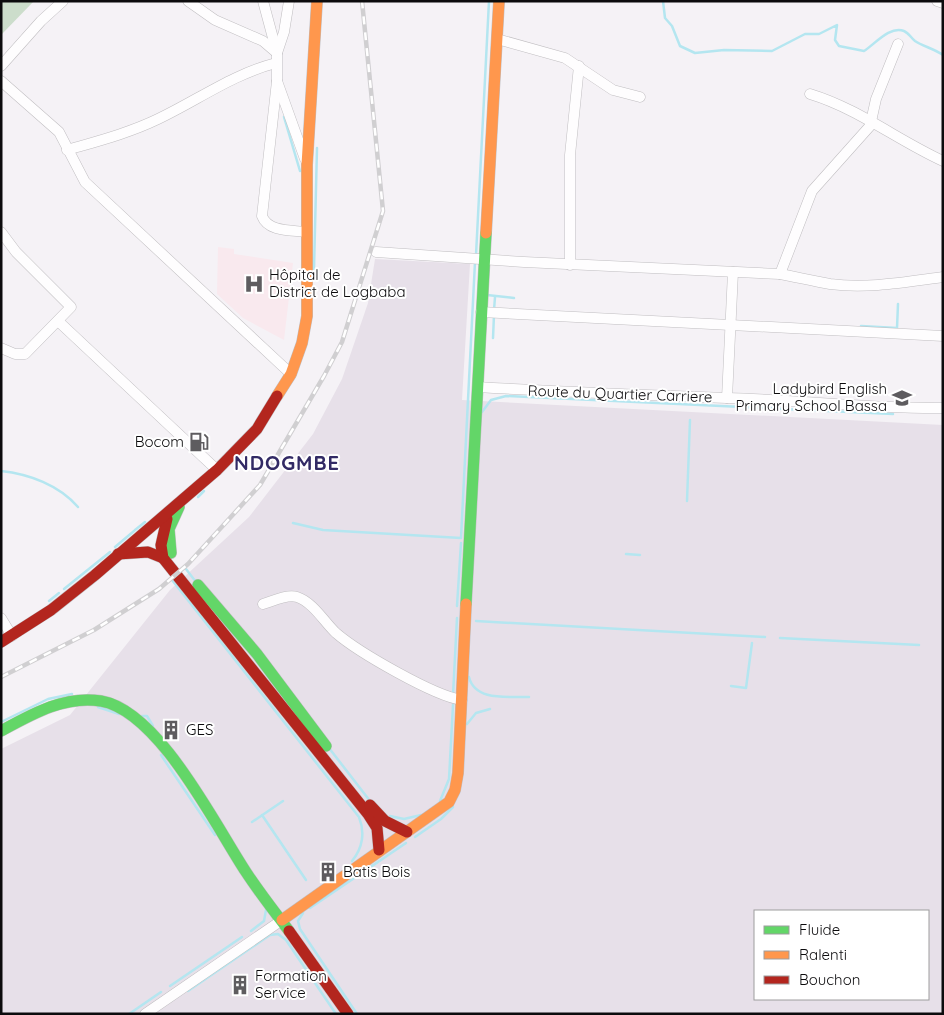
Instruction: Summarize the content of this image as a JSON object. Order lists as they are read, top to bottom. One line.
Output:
{"streets":{"street":["Route du Quartier Carriere"]},"districts":["NDOGMBE"],"places":{"hospital":["Hôpital de District de Logbaba"],"school or university":["Ladybird English Primary School Bassa"],"fuel station":["Bocom"],"building":["GES","Batis Bois","Formation Service"]},"legend":["Fluide","Ralenti","Bouchon"]}
